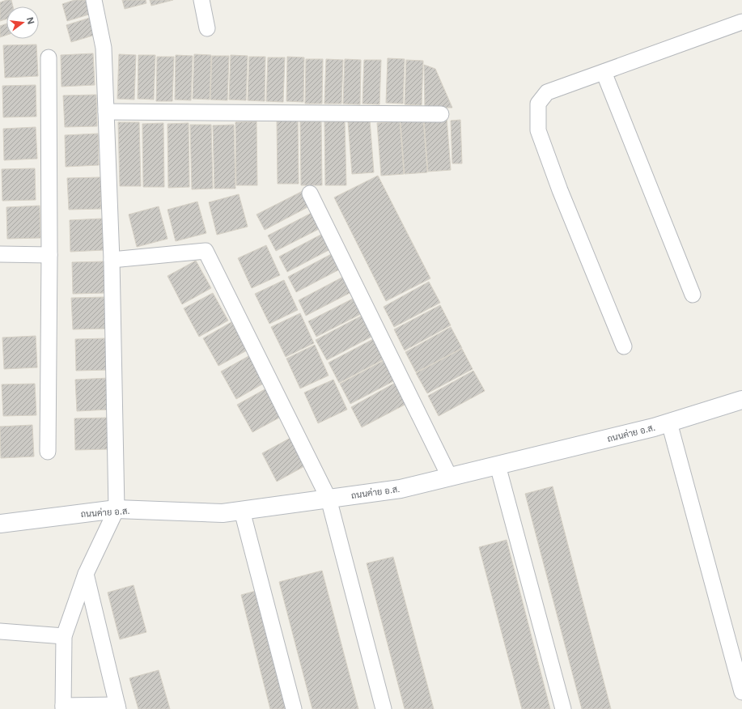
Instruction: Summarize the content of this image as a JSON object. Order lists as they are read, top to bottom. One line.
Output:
{"streets":{"street":["ถนนค่าย อ.ส."]},"north":"right"}
